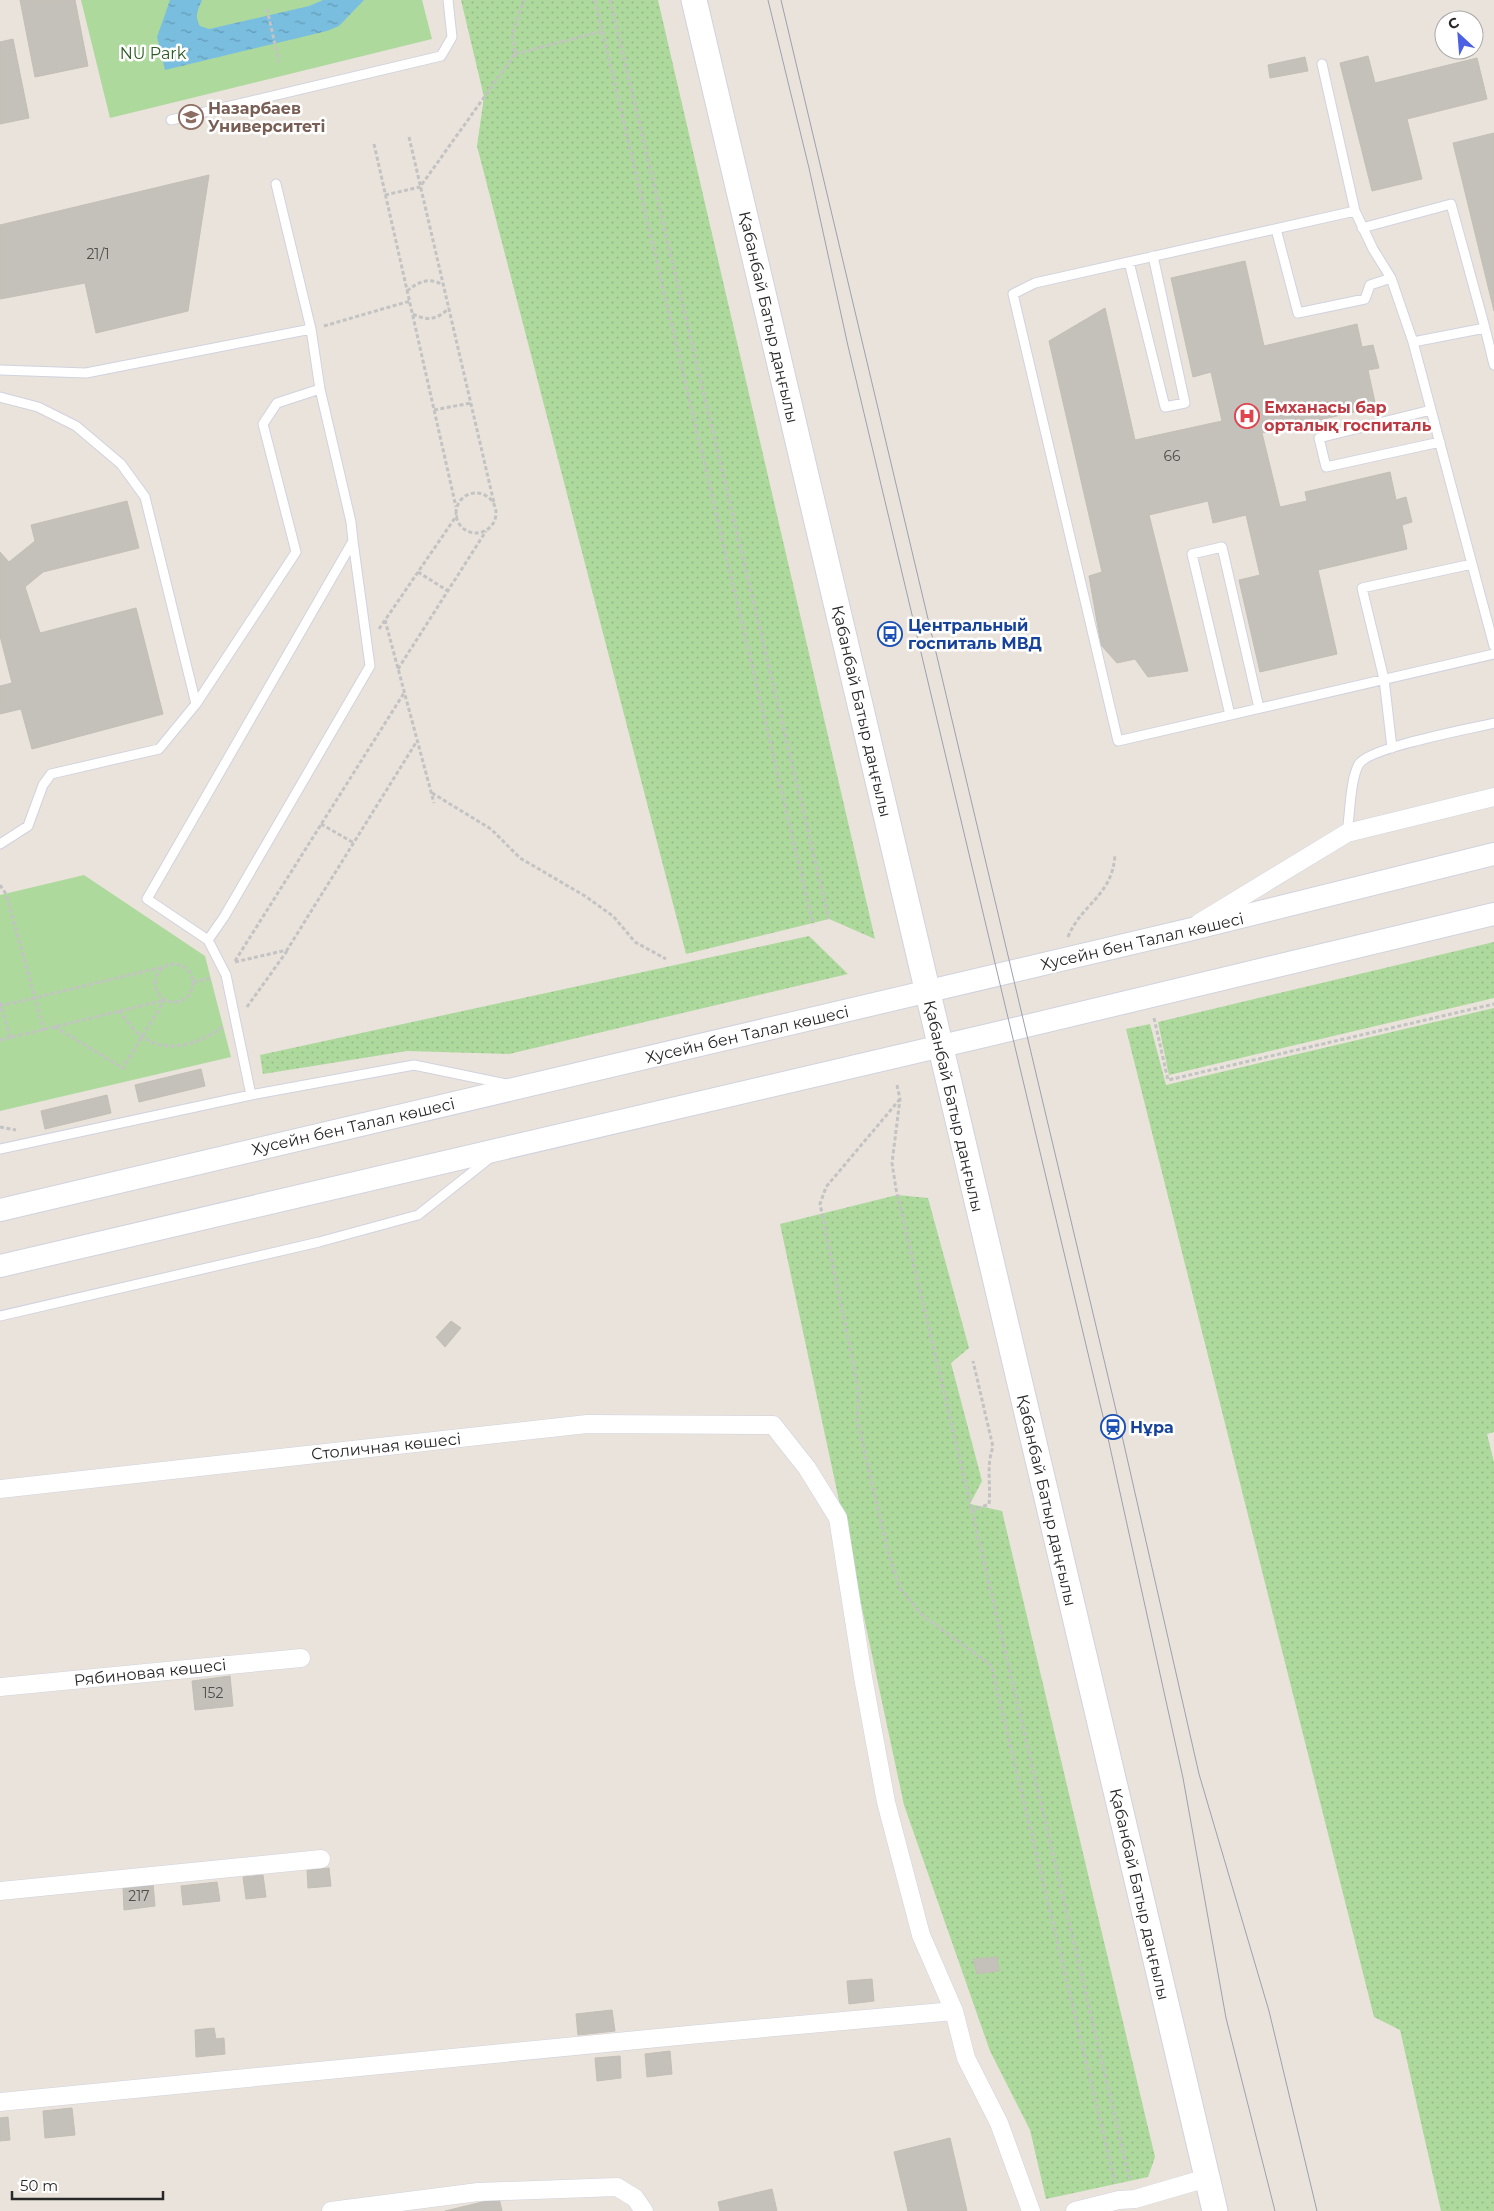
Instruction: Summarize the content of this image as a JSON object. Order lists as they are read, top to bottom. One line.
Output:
{"streets":{"main road":["Қабанбай Батыр даңғылы"],"street":["Хусейн бен Талал көшесі","Столичная көшесі","Рябиновая көшесі"]},"crossings":[["Қабанбай Батыр даңғылы","Хусейн бен Талал көшесі"]],"parks":["NU Park"],"places":{"school or university":["Назарбаев Университеті"],"hospital":["Емханасы бар орталық госпиталь"],"bus stop":["Центральный госпиталь МВД"],"station":["Нұра"]},"house_numbers":["21/1","66","152","217"],"scale_bar":"50 m","north":"top left"}
